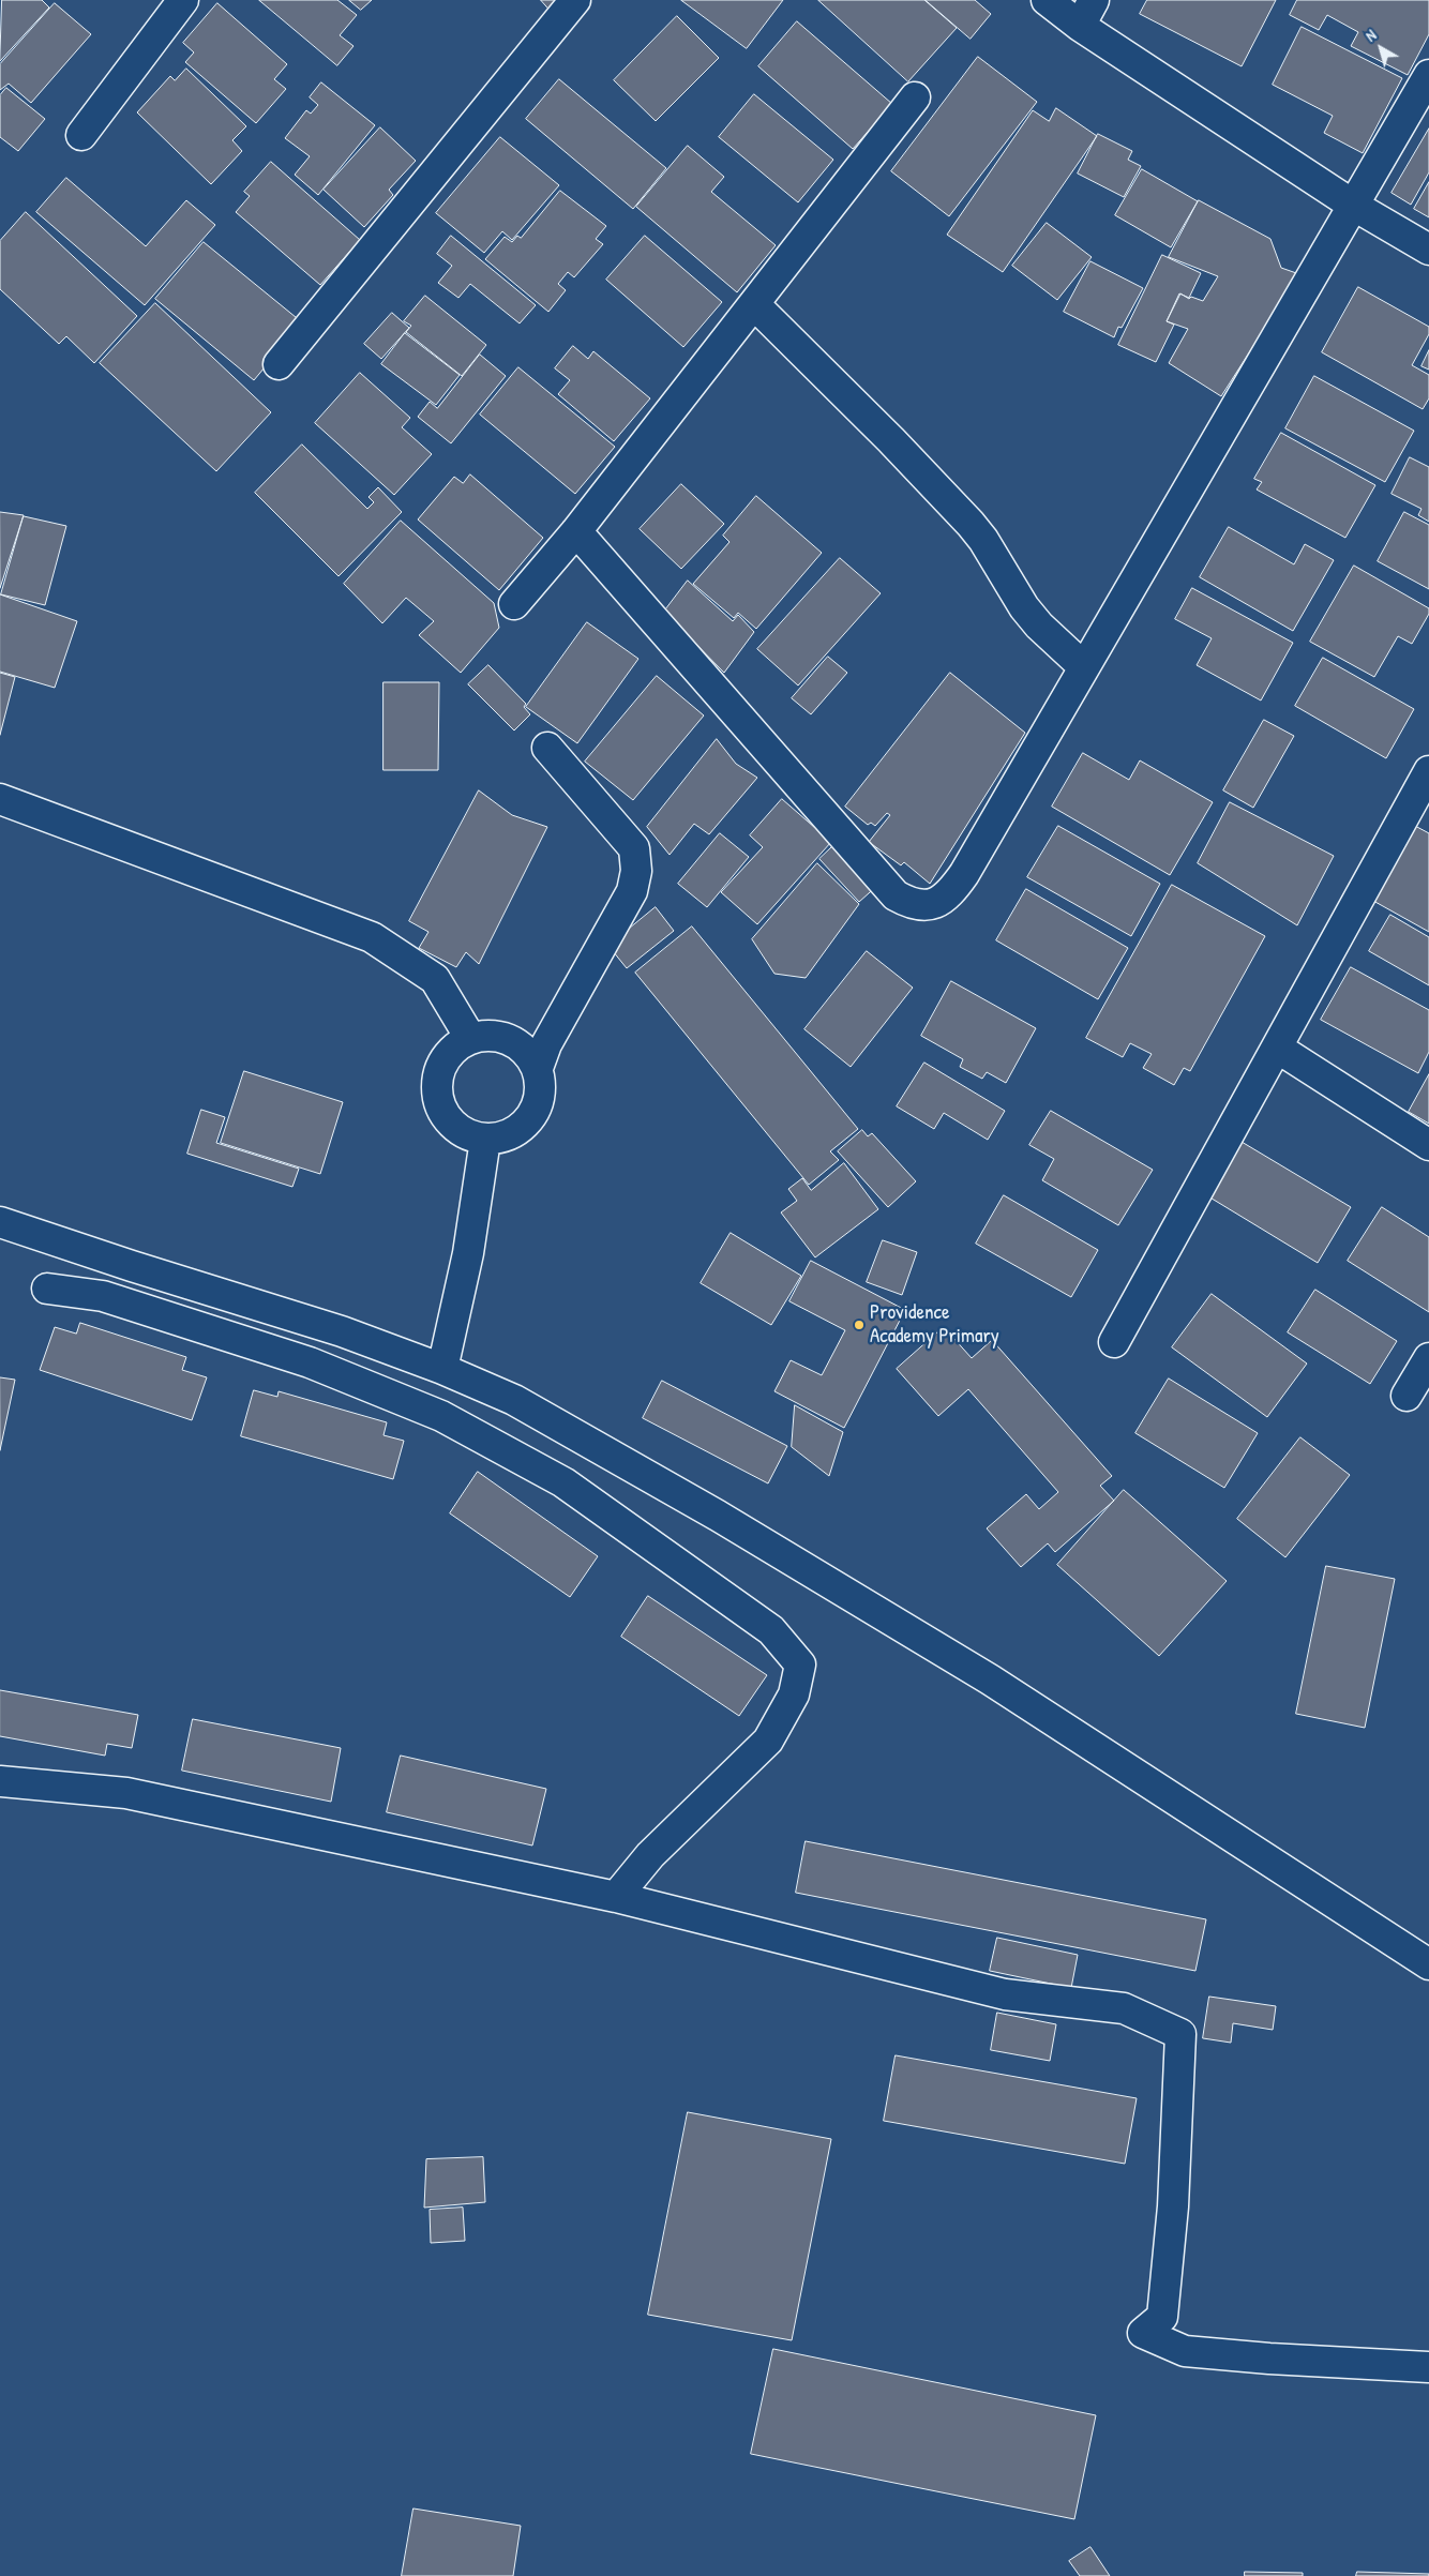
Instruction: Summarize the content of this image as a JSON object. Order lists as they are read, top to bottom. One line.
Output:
{"places":["Providence Academy Primary"],"north":"top left"}
